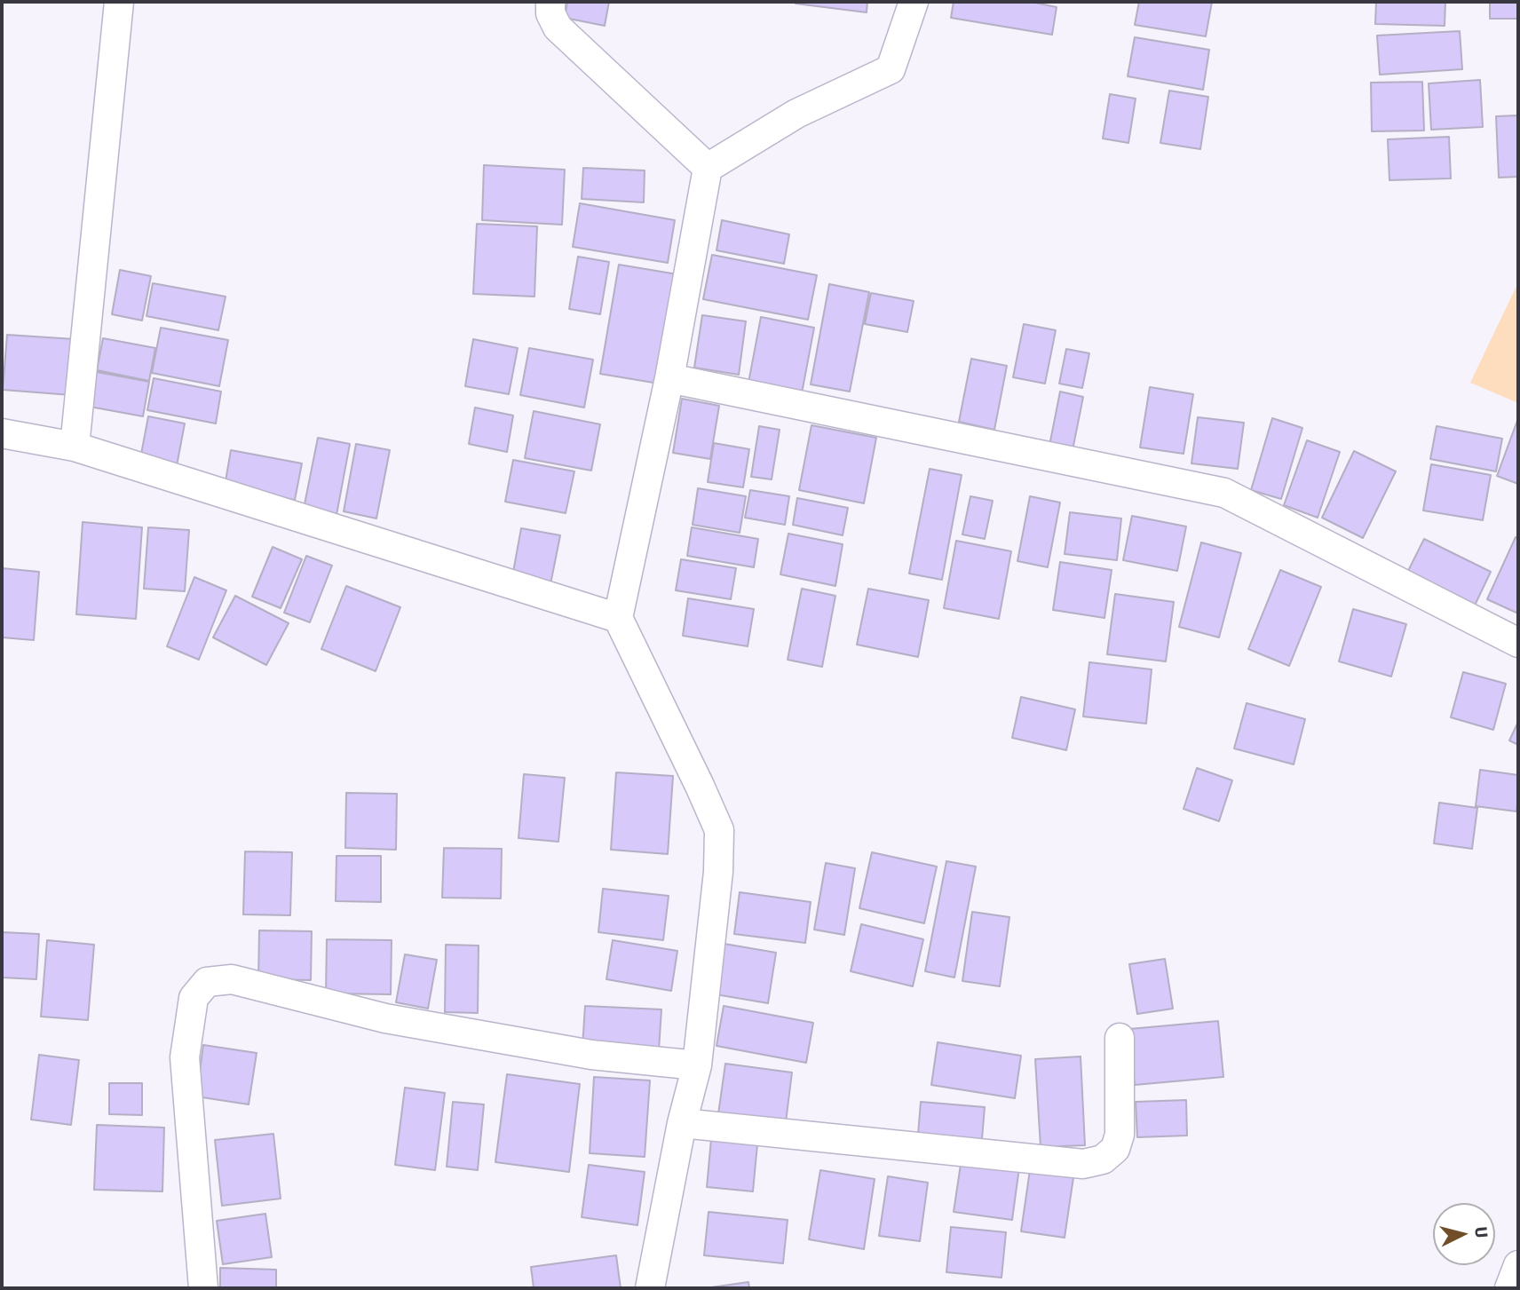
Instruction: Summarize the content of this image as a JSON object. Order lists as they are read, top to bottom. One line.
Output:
{"north":"right"}
